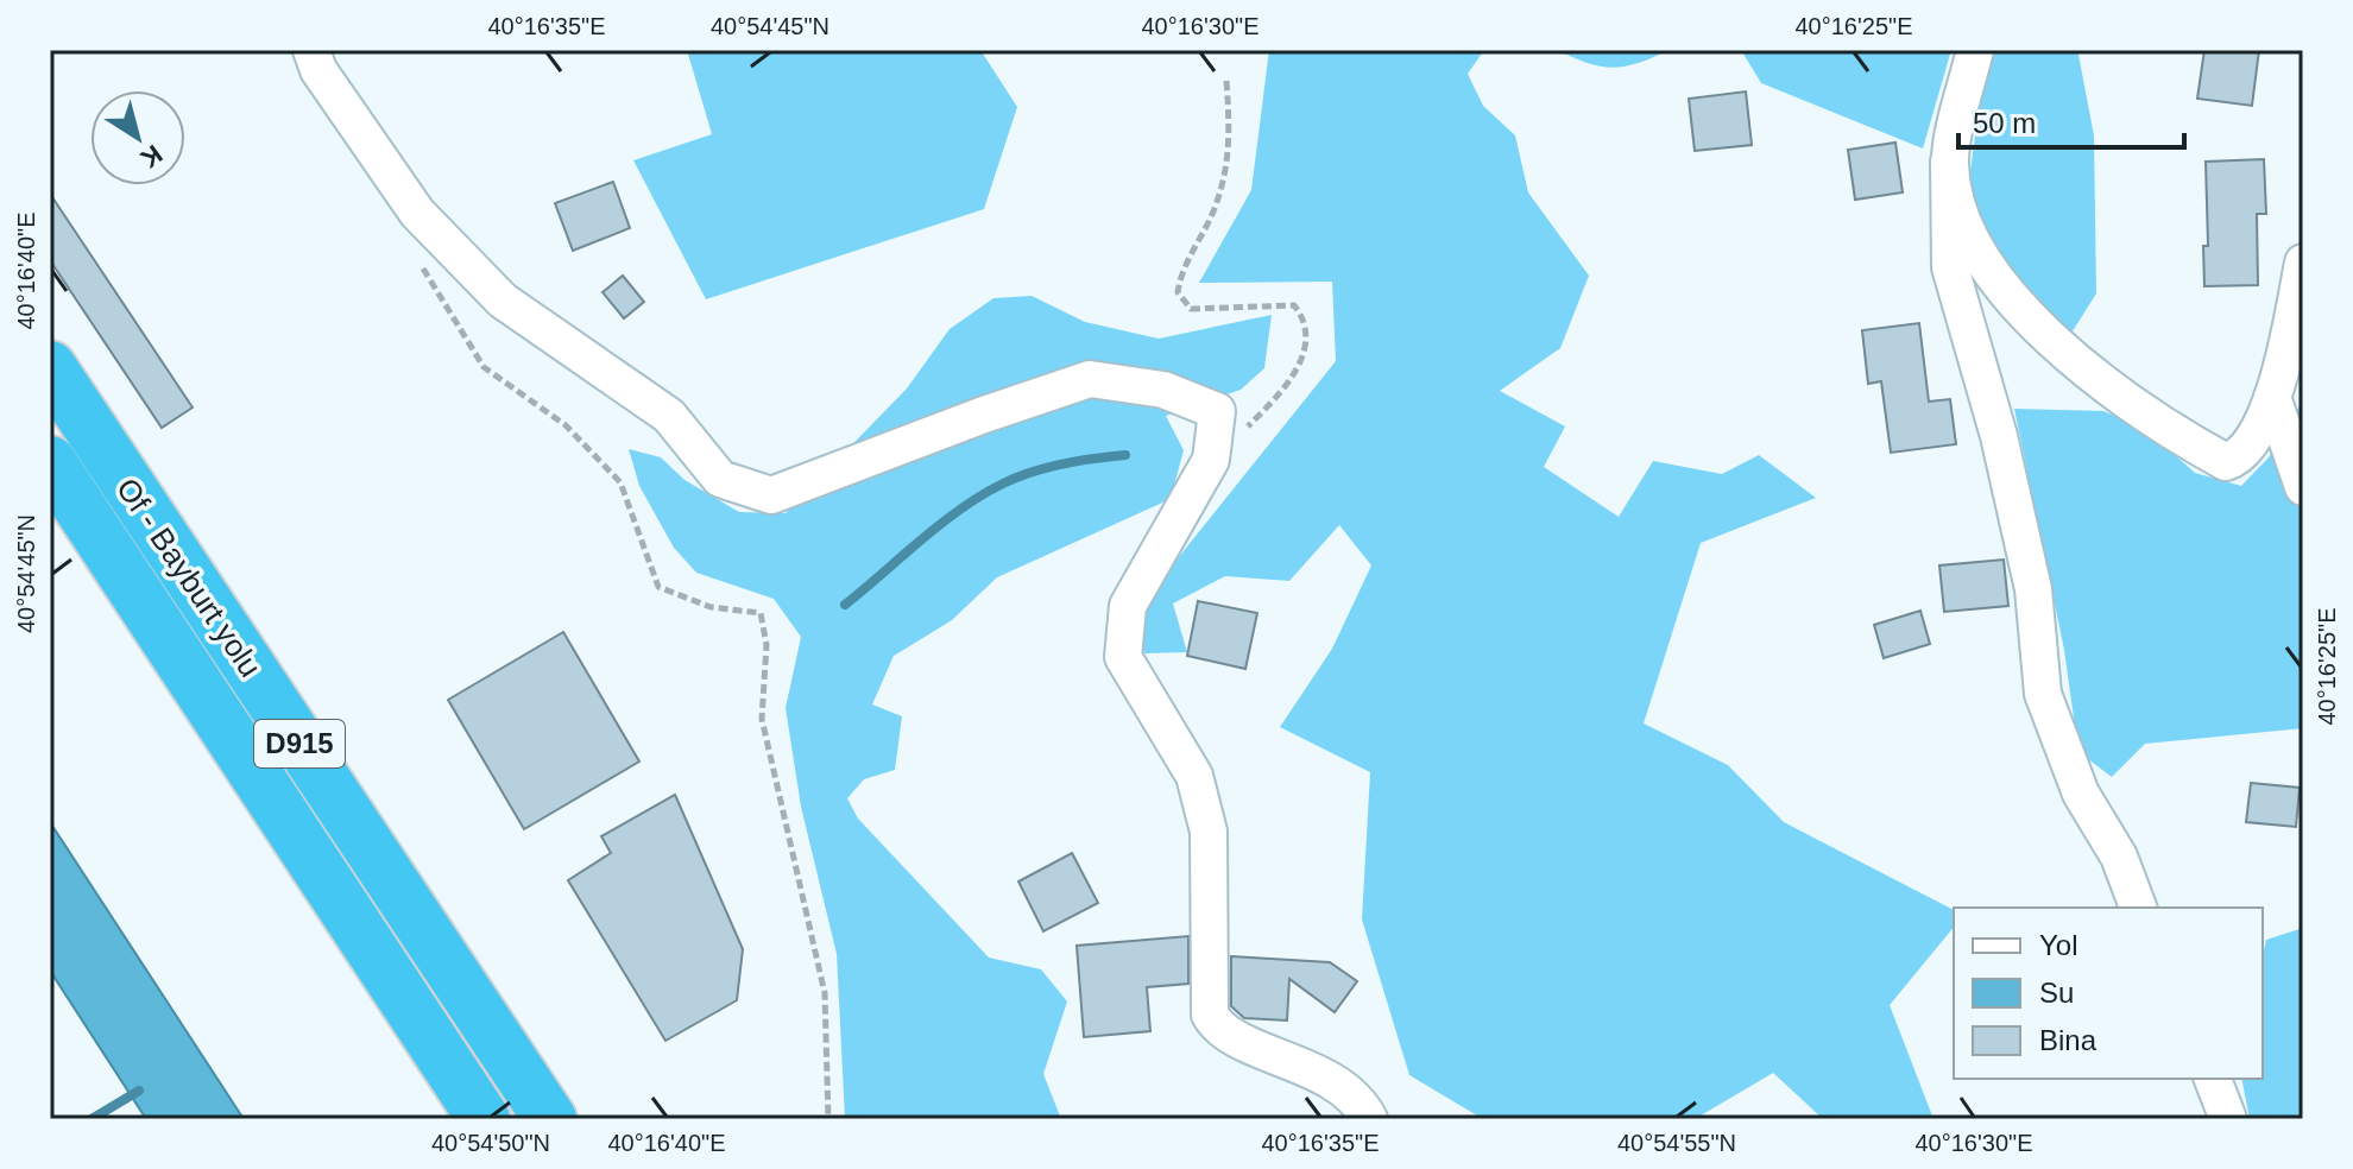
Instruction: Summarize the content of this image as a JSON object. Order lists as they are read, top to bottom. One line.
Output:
{"streets":{"highway":["Of - Bayburt yolu","D915"]},"legend":["Yol","Su","Bina"],"scale_bar":"50 m","north":"bottom right","coordinates":["40°16'35\"E","40°54'45\"N","40°16'30\"E","40°16'25\"E","40°16'40\"E","40°54'50\"N","40°54'55\"N"]}
